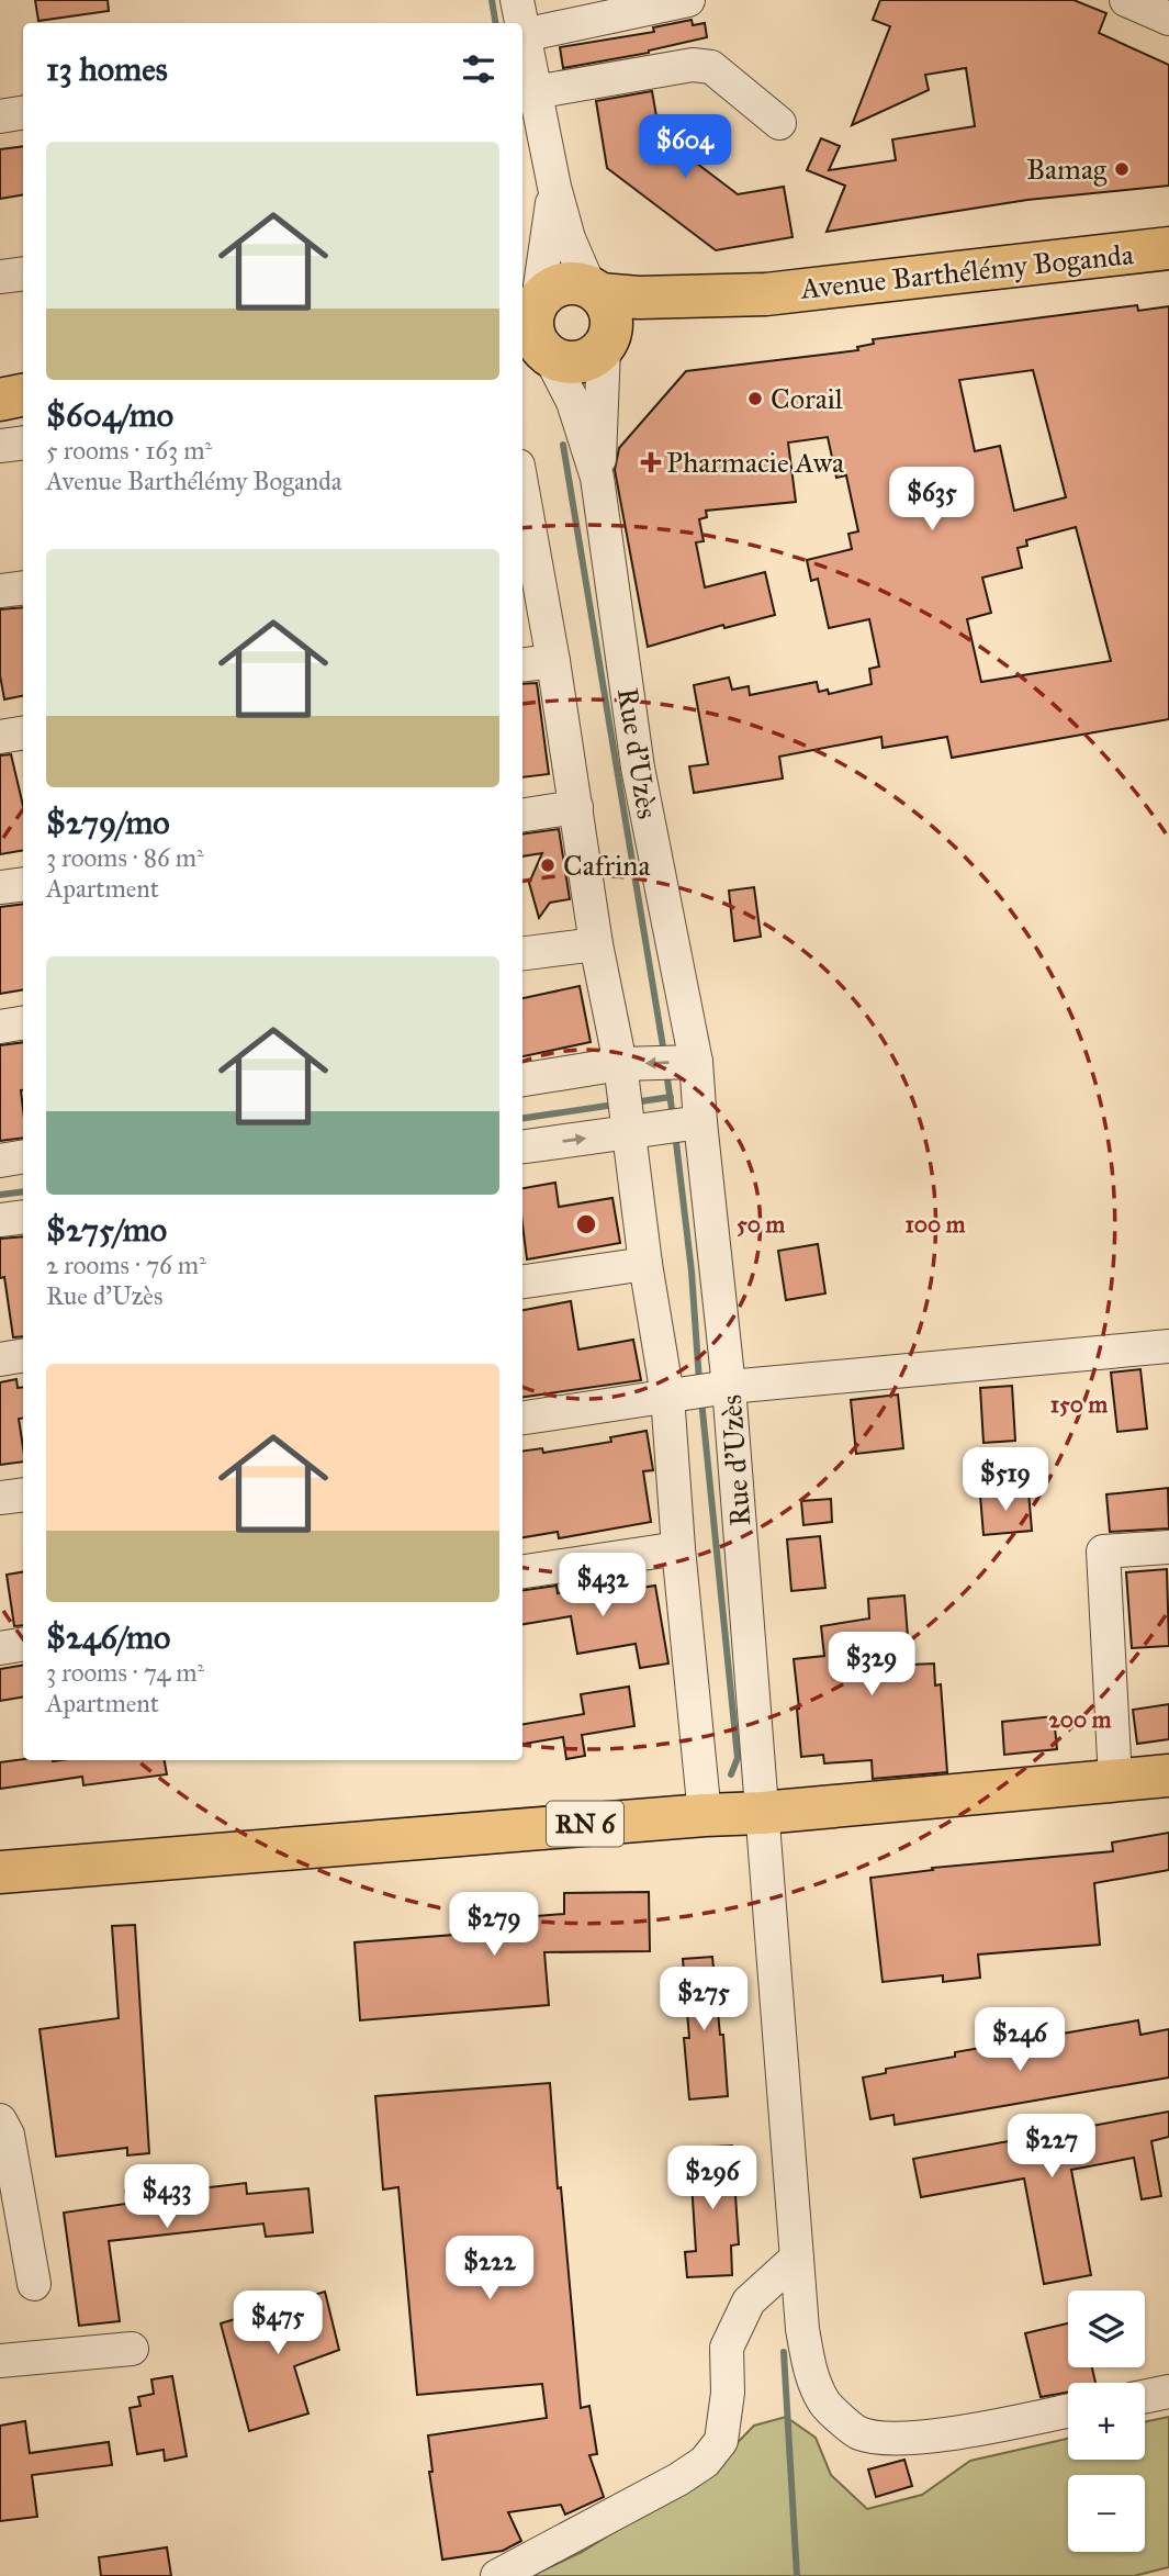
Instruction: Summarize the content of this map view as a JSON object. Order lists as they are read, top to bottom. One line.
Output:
{"streets":{"main road":["Avenue Barthélémy Boganda","RN 6"],"street":["Rue d'Uzès"]},"crossings":[["Avenue Barthélémy Boganda","Rue d'Uzès"],["Rue d'Uzès","RN 6"]],"places":{"other":["Bamag","Corail","Cafrina"],"health":["Pharmacie Awa"]},"page":{"heading":"13 homes","price":["$604","$635","$519","$432","$329","$279","$275","$246","$227","$296","$433","$222","$475"],"list":[{"name":"$604/mo","note":"5 rooms · 163 m² · Avenue Barthélémy Boganda"},{"name":"$279/mo","note":"3 rooms · 86 m² · Apartment"},{"name":"$275/mo","note":"2 rooms · 76 m² · Rue d'Uzès"},{"name":"$246/mo","note":"3 rooms · 74 m² · Apartment"}],"map_buttons":["+","−"]},"rings":["50 m","100 m","150 m","200 m"]}
